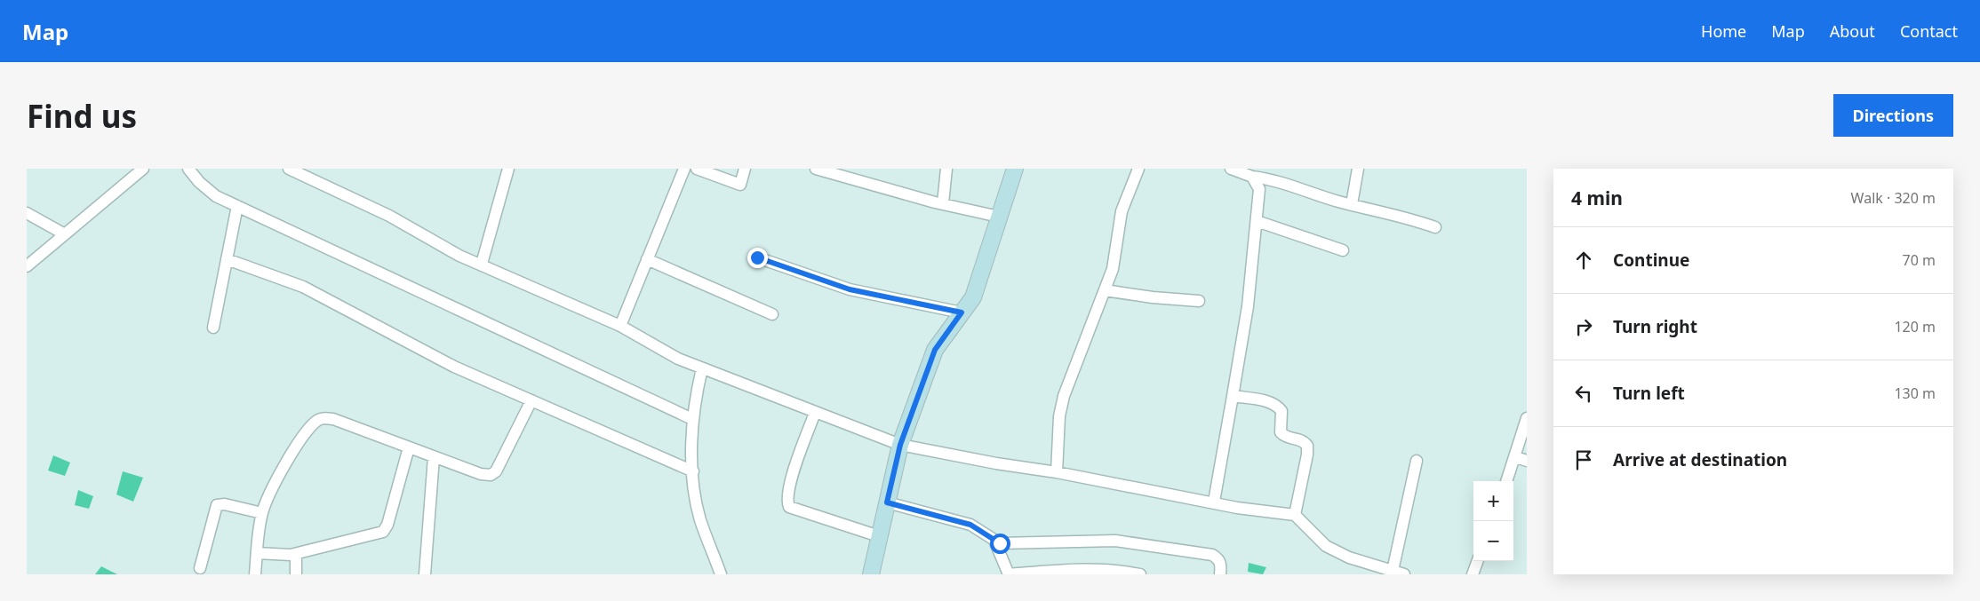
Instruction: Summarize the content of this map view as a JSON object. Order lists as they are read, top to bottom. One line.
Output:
{"page":{"header":"Map","nav":["Home","Map","About","Contact"],"buttons":"Directions","title":"Find us","heading":["4 min","Walk · 320 m"],"list":[["Continue","70 m"],["Turn right","120 m"],["Turn left","130 m"],"Arrive at destination"],"map_buttons":["+","−"]}}
